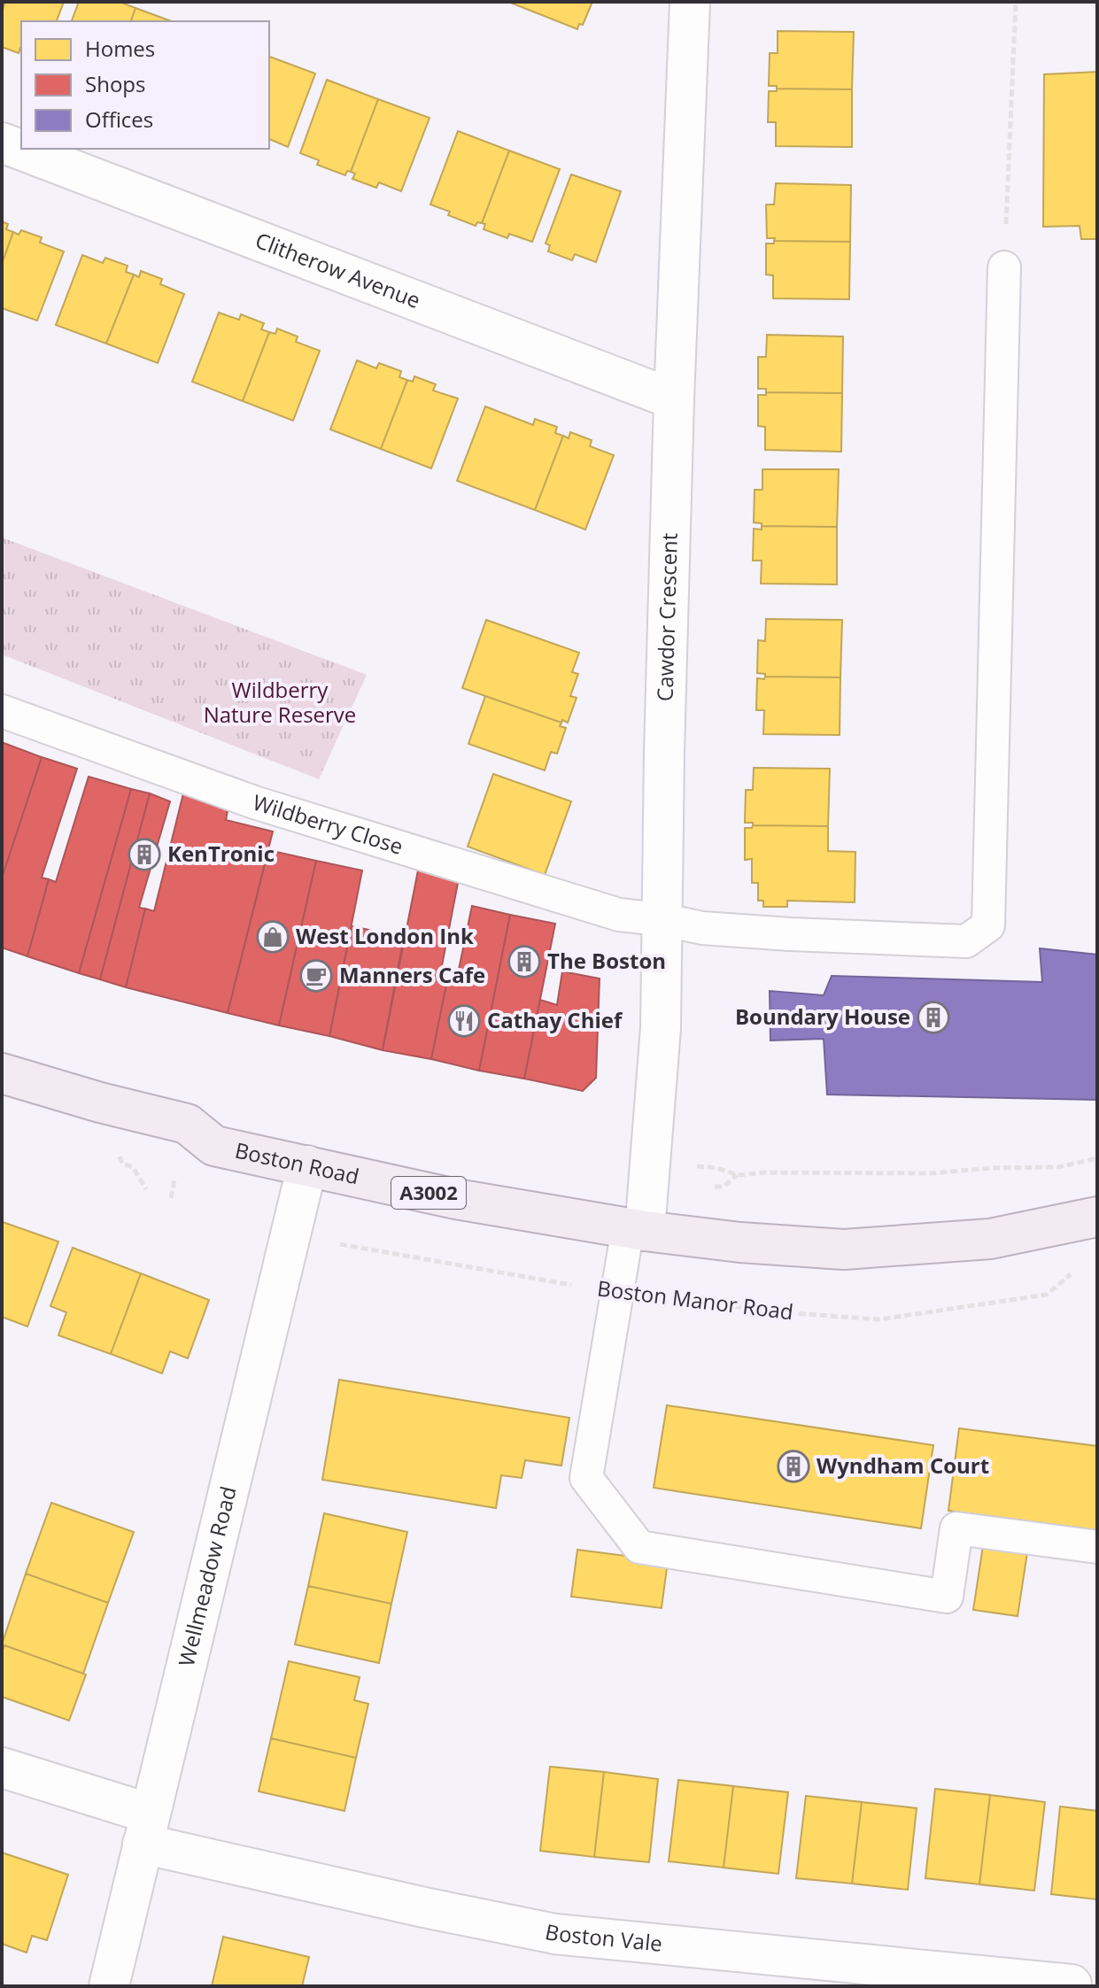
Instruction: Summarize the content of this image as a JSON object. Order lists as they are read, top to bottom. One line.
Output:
{"streets":{"main road":["Boston Road","A3002"],"street":["Clitherow Avenue","Cawdor Crescent","Wellmeadow Road","Boston Vale"],"lane":["Wildberry Close"],"path":["Boston Manor Road"]},"crossings":[["Clitherow Avenue","Cawdor Crescent"],["Cawdor Crescent","Wildberry Close"],["Cawdor Crescent","Boston Road"],["Cawdor Crescent","A3002"],["Boston Road","A3002"],["Boston Road","Wellmeadow Road"],["Wellmeadow Road","Boston Vale"]],"parks":["Wildberry Nature Reserve"],"places":{"building":["KenTronic","The Boston","Boundary House","Wyndham Court"],"shop":["West London Ink"],"cafe":["Manners Cafe"],"restaurant":["Cathay Chief"]},"legend":["Homes","Shops","Offices"]}
